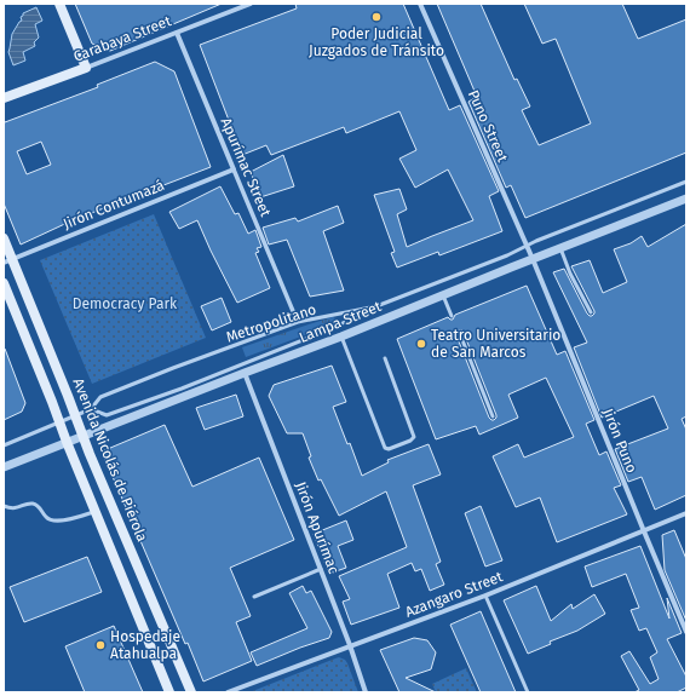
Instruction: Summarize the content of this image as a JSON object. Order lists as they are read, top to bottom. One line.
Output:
{"streets":{"main road":["Carabaya Street","Avenida Nicolás de Piérola"],"street":["Puno Street","Apurímac Street","Jirón Contumazá","Lampa Street","Jirón Puno","Jirón Apurímac","Azangaro Street"],"lane":["Metropolitano"]},"crossings":[["Carabaya Street","Apurímac Street"],["Puno Street","Lampa Street"],["Puno Street","Metropolitano"],["Puno Street","Jirón Puno"],["Apurímac Street","Jirón Contumazá"],["Jirón Contumazá","Avenida Nicolás de Piérola"],["Lampa Street","Jirón Puno"],["Lampa Street","Avenida Nicolás de Piérola"],["Lampa Street","Jirón Apurímac"],["Metropolitano","Avenida Nicolás de Piérola"],["Jirón Puno","Azangaro Street"],["Jirón Apurímac","Azangaro Street"]],"parks":["Democracy Park"],"places":["Poder Judicial Juzgados de Tránsito","Teatro Universitario de San Marcos","Hospedaje Atahualpa"]}
